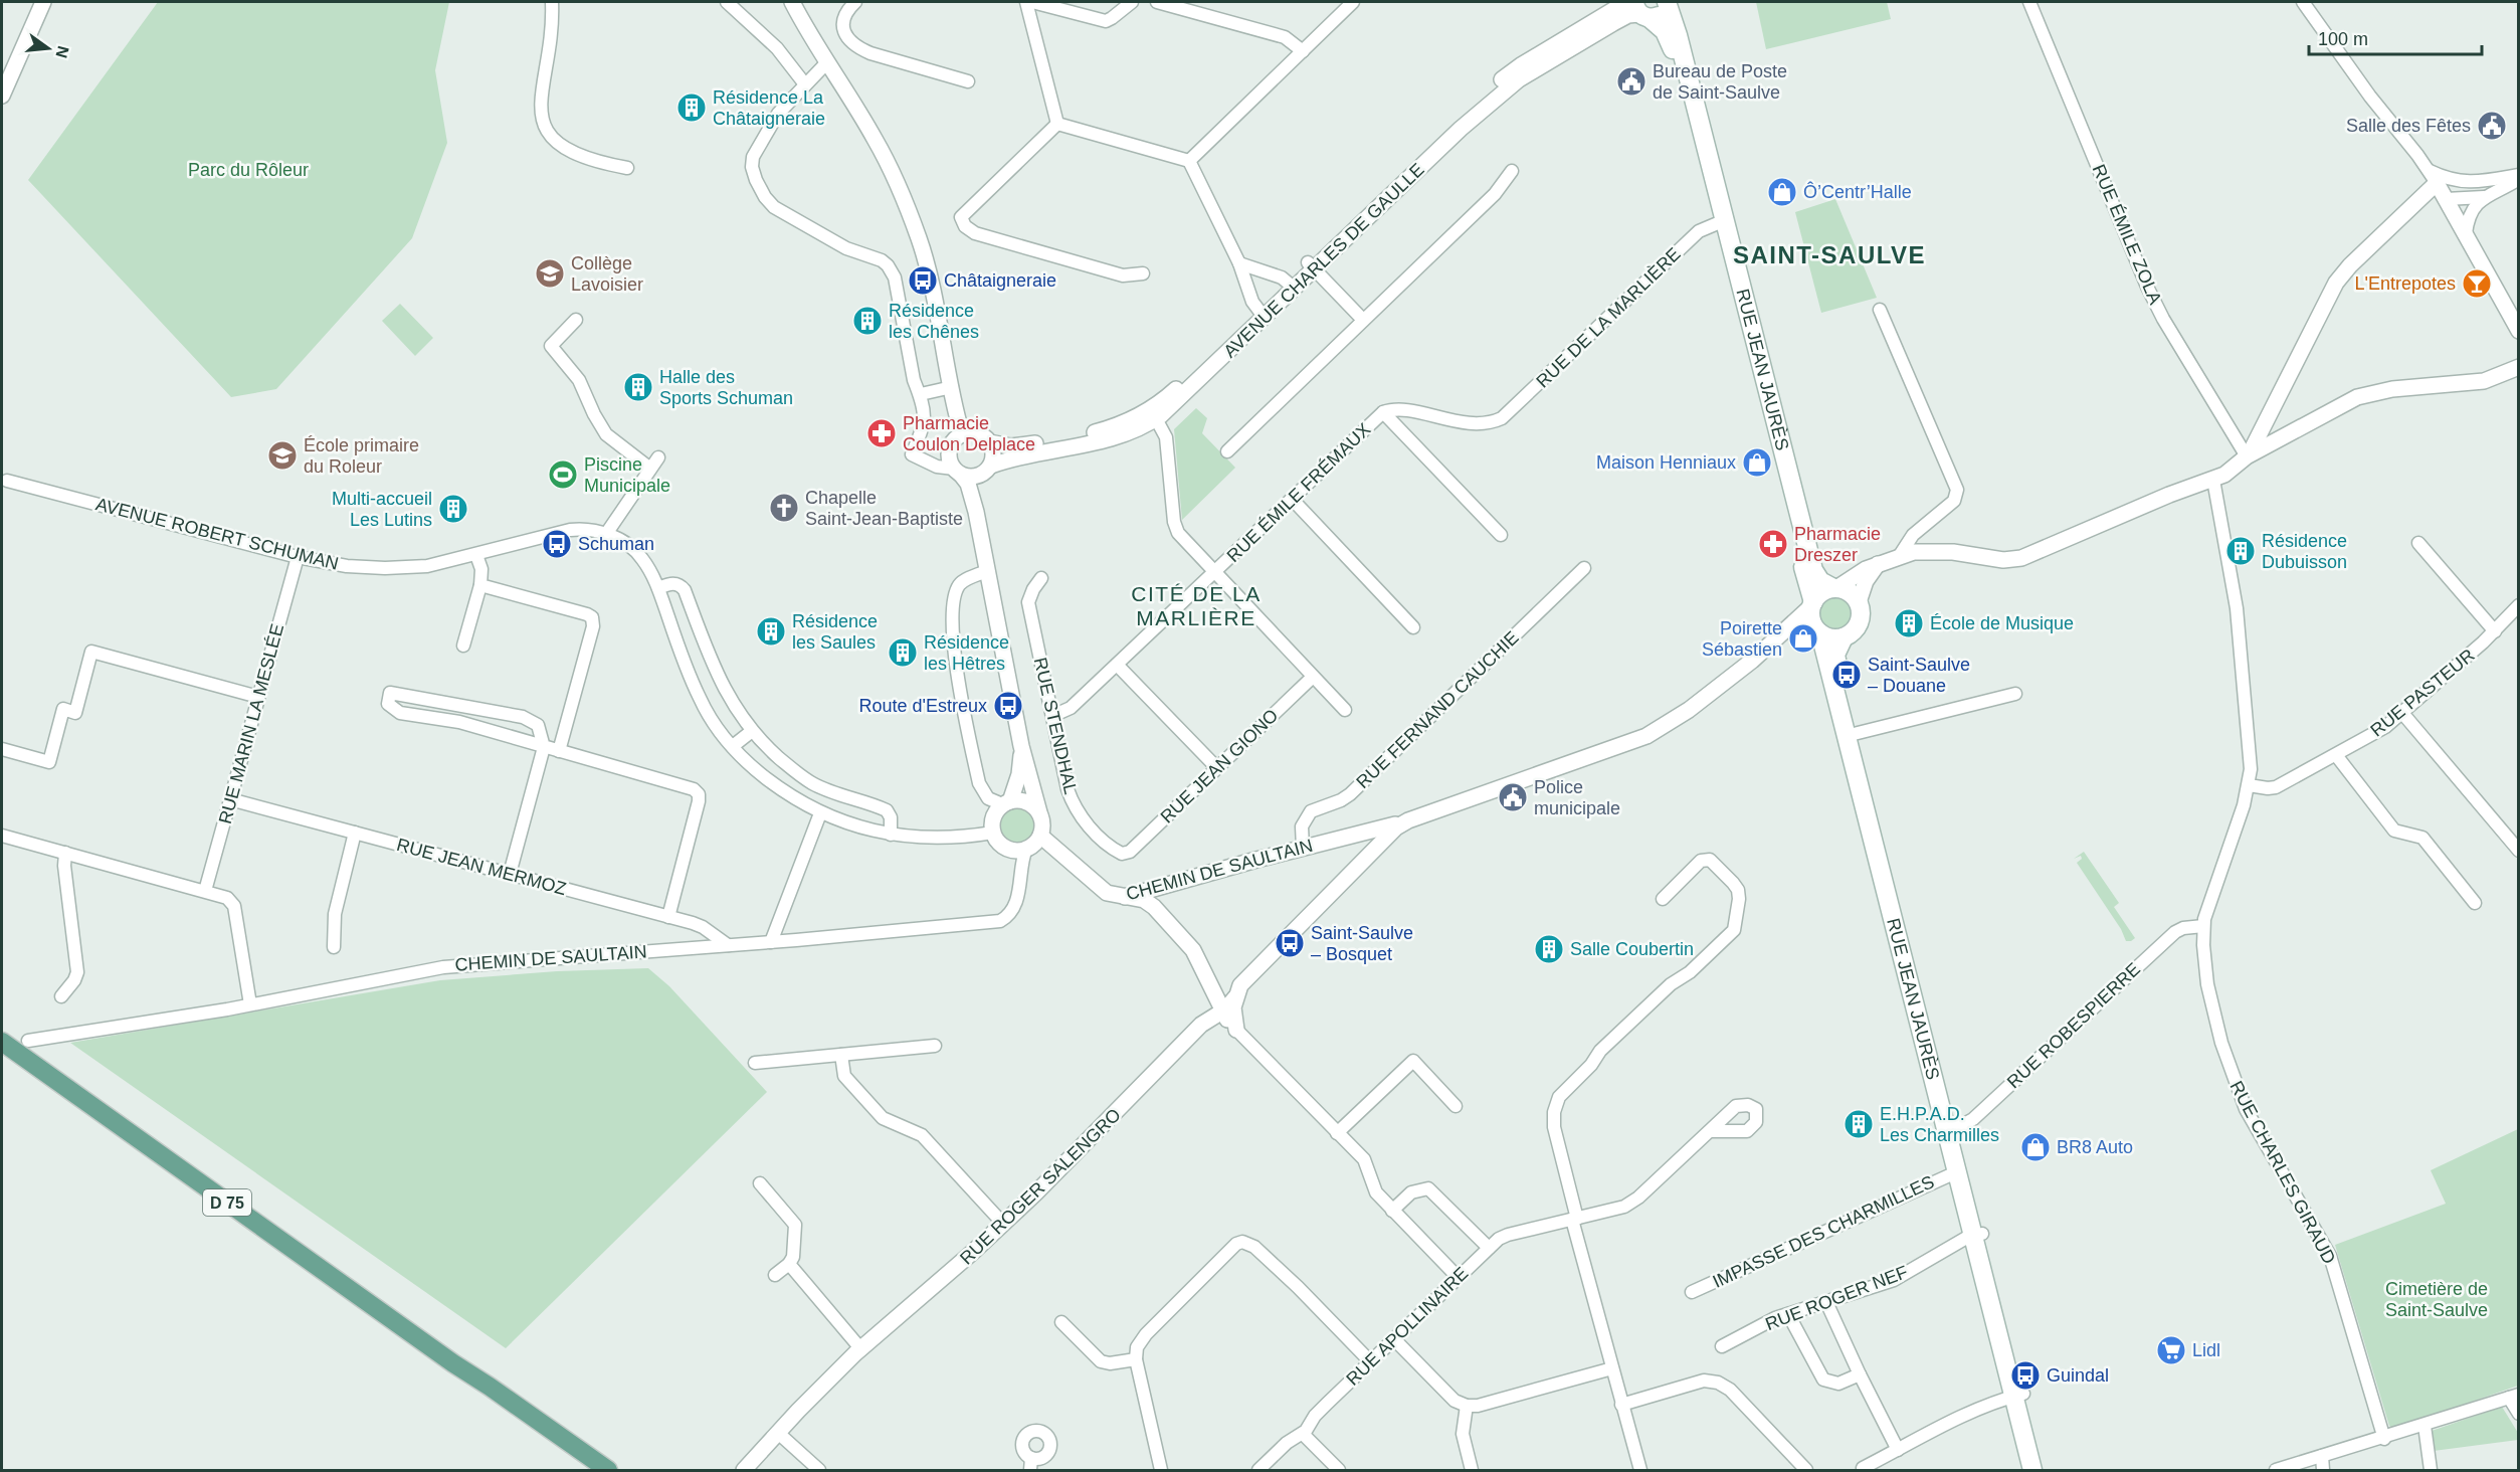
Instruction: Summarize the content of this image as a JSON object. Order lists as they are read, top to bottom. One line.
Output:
{"streets":{"main road":["RUE JEAN JAURÈS","D 75"],"street":["RUE ÉMILE ZOLA","AVENUE CHARLES DE GAULLE","RUE DE LA MARLIÈRE","RUE ÉMILE FRÉMAUX","AVENUE ROBERT SCHUMAN","RUE PASTEUR","RUE FERNAND CAUCHIE","RUE MARIN LA MESLÉE","RUE STENDHAL","RUE JEAN GIONO","RUE JEAN MERMOZ","CHEMIN DE SAULTAIN","RUE ROBESPIERRE","RUE CHARLES GIRAUD","RUE ROGER SALENGRO","IMPASSE DES CHARMILLES","RUE ROGER NEF","RUE APOLLINAIRE"]},"crossings":[["AVENUE CHARLES DE GAULLE","RUE JEAN JAURÈS"],["RUE DE LA MARLIÈRE","RUE JEAN JAURÈS"],["RUE DE LA MARLIÈRE","RUE ÉMILE FRÉMAUX"],["RUE JEAN JAURÈS","RUE ROBESPIERRE"],["RUE JEAN JAURÈS","IMPASSE DES CHARMILLES"],["RUE JEAN JAURÈS","RUE ROGER NEF"],["RUE ÉMILE FRÉMAUX","RUE STENDHAL"],["AVENUE ROBERT SCHUMAN","RUE MARIN LA MESLÉE"],["RUE PASTEUR","RUE CHARLES GIRAUD"],["RUE FERNAND CAUCHIE","CHEMIN DE SAULTAIN"],["RUE MARIN LA MESLÉE","RUE JEAN MERMOZ"],["RUE STENDHAL","RUE JEAN GIONO"],["RUE JEAN MERMOZ","CHEMIN DE SAULTAIN"],["RUE ROBESPIERRE","RUE CHARLES GIRAUD"]],"districts":["SAINT-SAULVE","CITÉ DE LA MARLIÈRE"],"parks":["Parc du Rôleur","Cimetière de Saint-Saulve"],"places":{"public building":["Bureau de Poste de Saint-Saulve","Salle des Fêtes","Police municipale"],"building":["Résidence La Châtaigneraie","Résidence les Chênes","Halle des Sports Schuman","Multi-accueil Les Lutins","Résidence Dubuisson","École de Musique","Résidence les Saules","Résidence les Hêtres","Salle Coubertin","E.H.P.A.D. Les Charmilles"],"shop":["Ô’Centr’Halle","Maison Henniaux","Poirette Sébastien","BR8 Auto"],"school or university":["Collège Lavoisier","École primaire du Roleur"],"bus stop":["Châtaigneraie","Schuman","Saint-Saulve – Douane","Route d'Estreux","Saint-Saulve – Bosquet","Guindal"],"bar":["L'Entrepotes"],"pharmacy":["Pharmacie Coulon Delplace","Pharmacie Dreszer"],"sports":["Piscine Municipale"],"church":["Chapelle Saint-Jean-Baptiste"],"supermarket":["Lidl"]},"scale_bar":"100 m","north":"right"}
